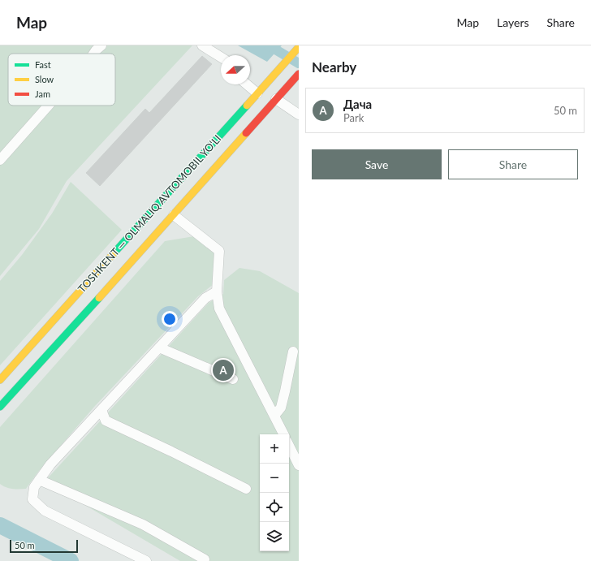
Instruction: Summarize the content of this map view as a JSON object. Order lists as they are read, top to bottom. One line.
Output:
{"streets":{"highway":["TOSHKENT — OLMALIQ AVTOMOBIL YO‘LI"]},"legend":["Fast","Slow","Jam"],"scale_bar":"50 m","north":"left","page":{"header":"Map","nav":["Map","Layers","Share"],"heading":"Nearby","list":[{"mark":"A","name":"Дача","note":"Park","value":"50 m"}],"buttons":["Save","Share"],"pins":"A","map_buttons":["+","−"],"scale":"50 m"}}
